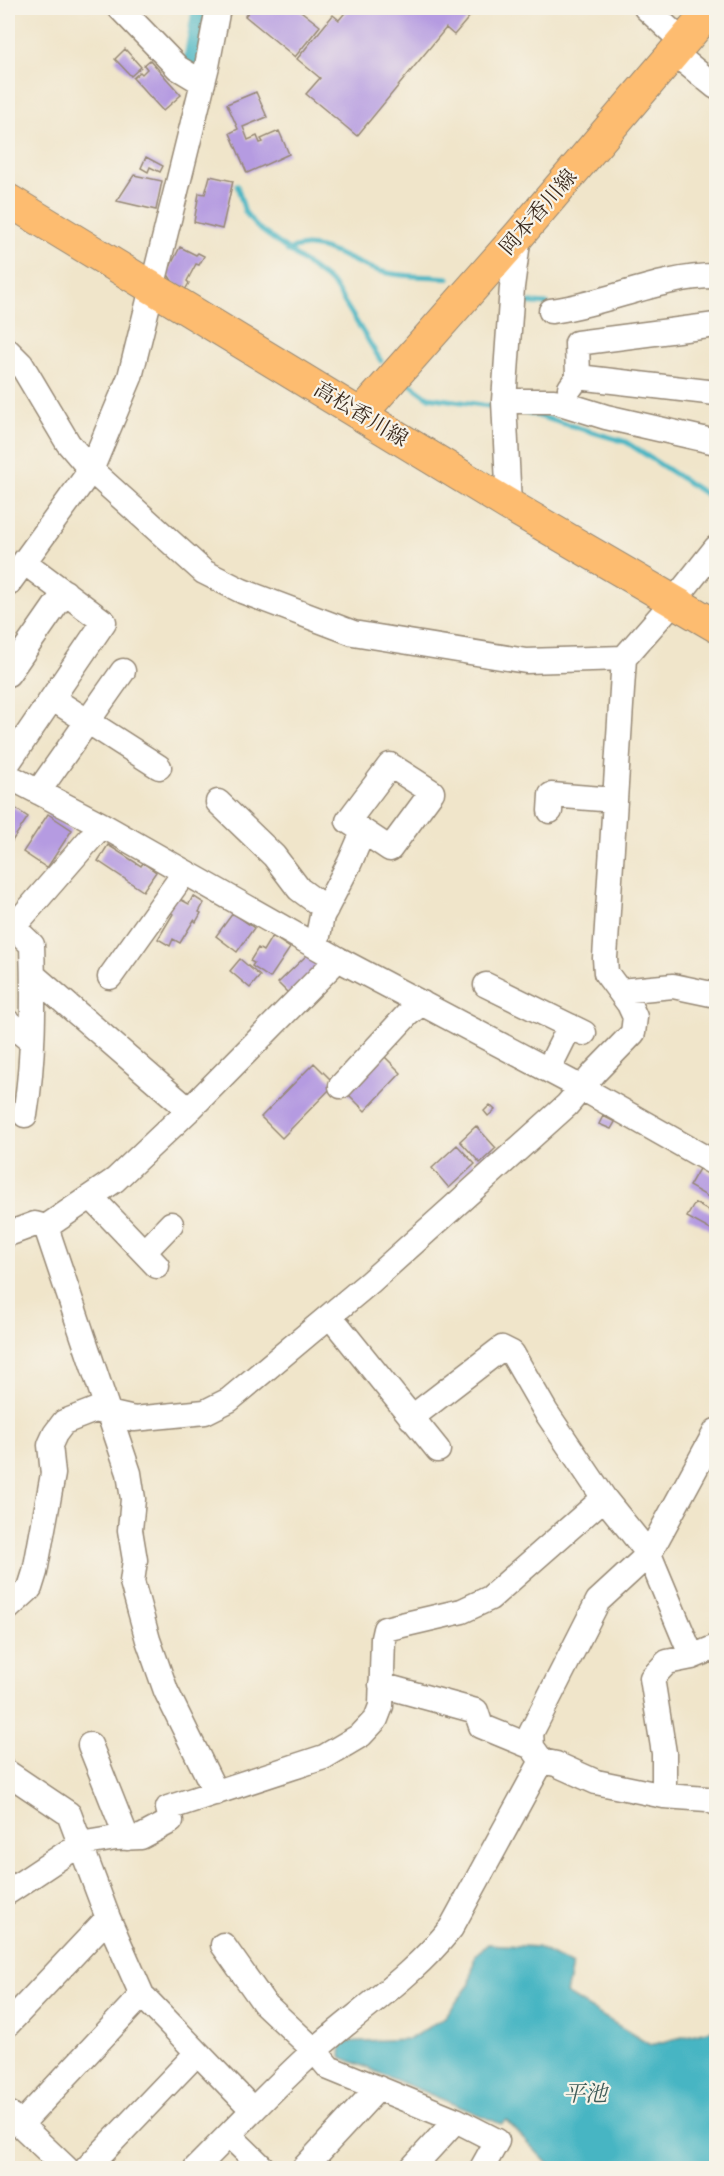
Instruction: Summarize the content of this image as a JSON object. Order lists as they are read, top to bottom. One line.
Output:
{"streets":{"main road":["岡本香川線","高松香川線"]},"crossings":[["岡本香川線","高松香川線"]],"water":["平池"]}
